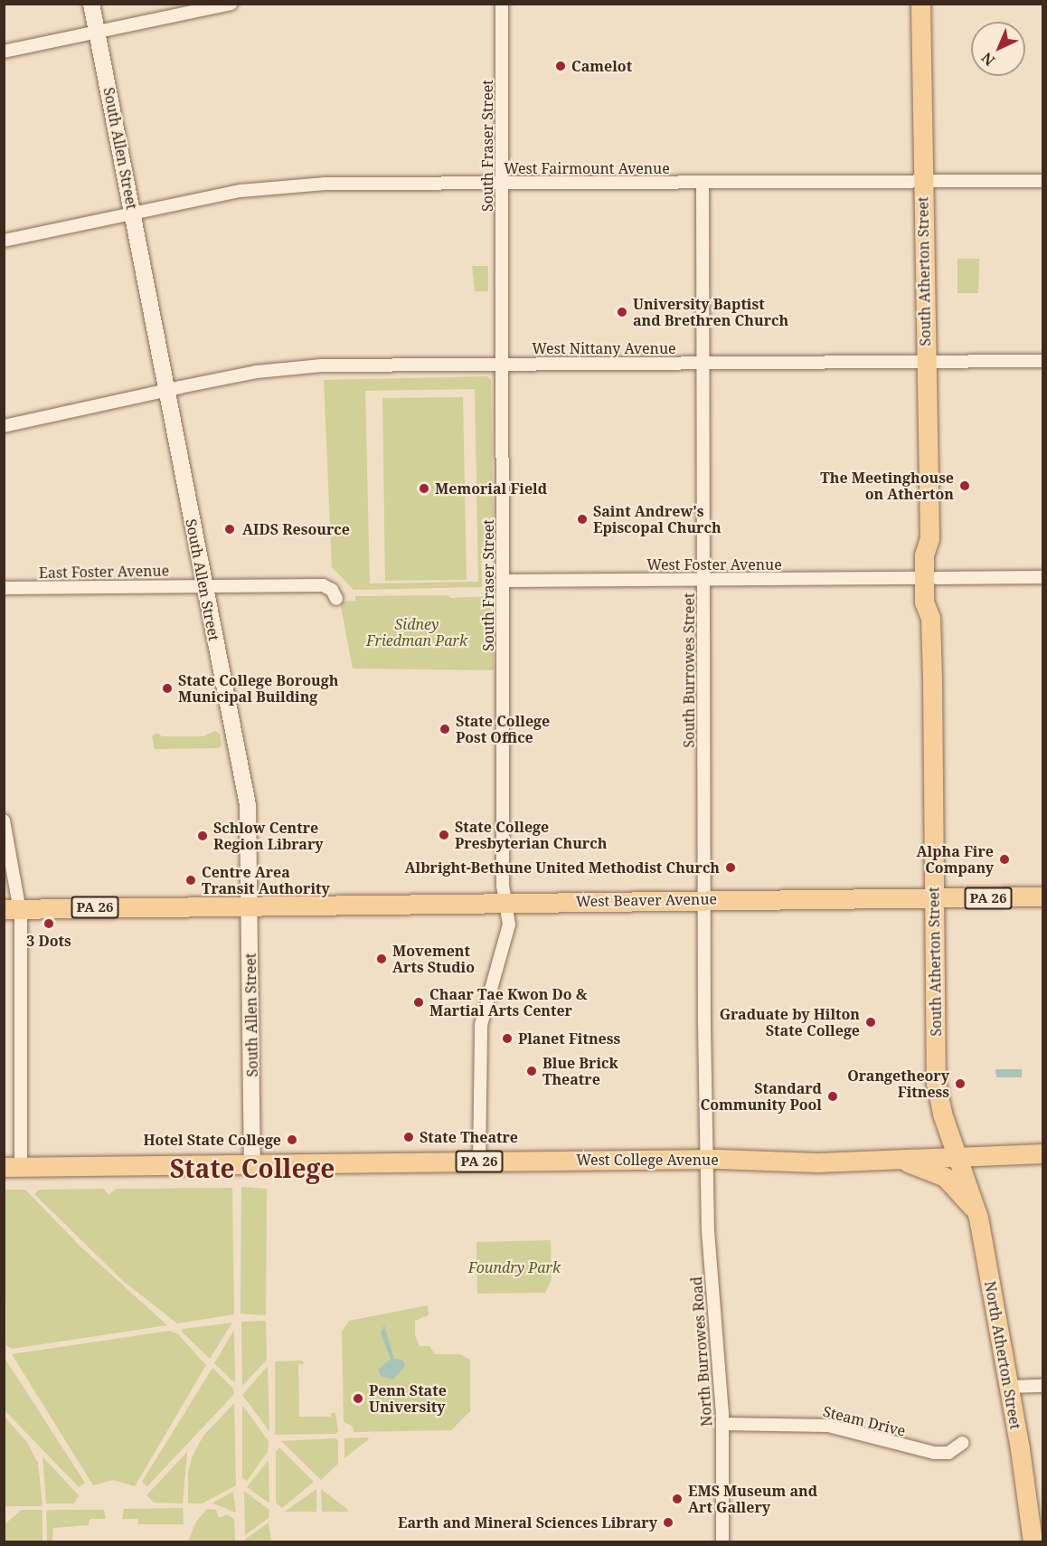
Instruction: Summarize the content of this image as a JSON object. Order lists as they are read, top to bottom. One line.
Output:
{"streets":{"main road":["South Atherton Street","PA 26","West Beaver Avenue","West College Avenue","North Atherton Street"],"street":["South Fraser Street","South Allen Street","West Fairmount Avenue","West Nittany Avenue","West Foster Avenue","East Foster Avenue","South Burrowes Street","North Burrowes Road","Steam Drive"]},"crossings":[["South Fraser Street","West Fairmount Avenue"],["South Fraser Street","West Nittany Avenue"],["South Fraser Street","West Foster Avenue"],["South Fraser Street","West Beaver Avenue"],["South Fraser Street","West College Avenue"],["South Allen Street","West Fairmount Avenue"],["South Allen Street","West Nittany Avenue"],["South Allen Street","East Foster Avenue"],["South Allen Street","PA 26"],["South Allen Street","West Beaver Avenue"],["South Allen Street","West College Avenue"],["West Fairmount Avenue","South Atherton Street"],["West Fairmount Avenue","South Burrowes Street"],["South Atherton Street","West Nittany Avenue"],["South Atherton Street","West Foster Avenue"],["South Atherton Street","West Beaver Avenue"],["South Atherton Street","West College Avenue"],["South Atherton Street","North Atherton Street"],["West Nittany Avenue","South Burrowes Street"],["West Foster Avenue","South Burrowes Street"],["South Burrowes Street","West Beaver Avenue"],["South Burrowes Street","West College Avenue"],["South Burrowes Street","North Burrowes Road"],["PA 26","West Beaver Avenue"],["PA 26","West College Avenue"],["West College Avenue","North Burrowes Road"],["West College Avenue","North Atherton Street"],["North Burrowes Road","Steam Drive"]],"districts":["State College"],"parks":["Sidney Friedman Park","Foundry Park"],"places":["Camelot","University Baptist and Brethren Church","The Meetinghouse on Atherton","Memorial Field","Saint Andrew's Episcopal Church","AIDS Resource","State College Borough Municipal Building","State College Post Office","State College Presbyterian Church","Schlow Centre Region Library","Alpha Fire Company","Albright-Bethune United Methodist Church","Centre Area Transit Authority","3 Dots","Movement Arts Studio","Chaar Tae Kwon Do & Martial Arts Center","Graduate by Hilton State College","Planet Fitness","Blue Brick Theatre","Orangetheory Fitness","Standard Community Pool","State Theatre","Hotel State College","Penn State University","EMS Museum and Art Gallery","Earth and Mineral Sciences Library"],"north":"bottom left"}
